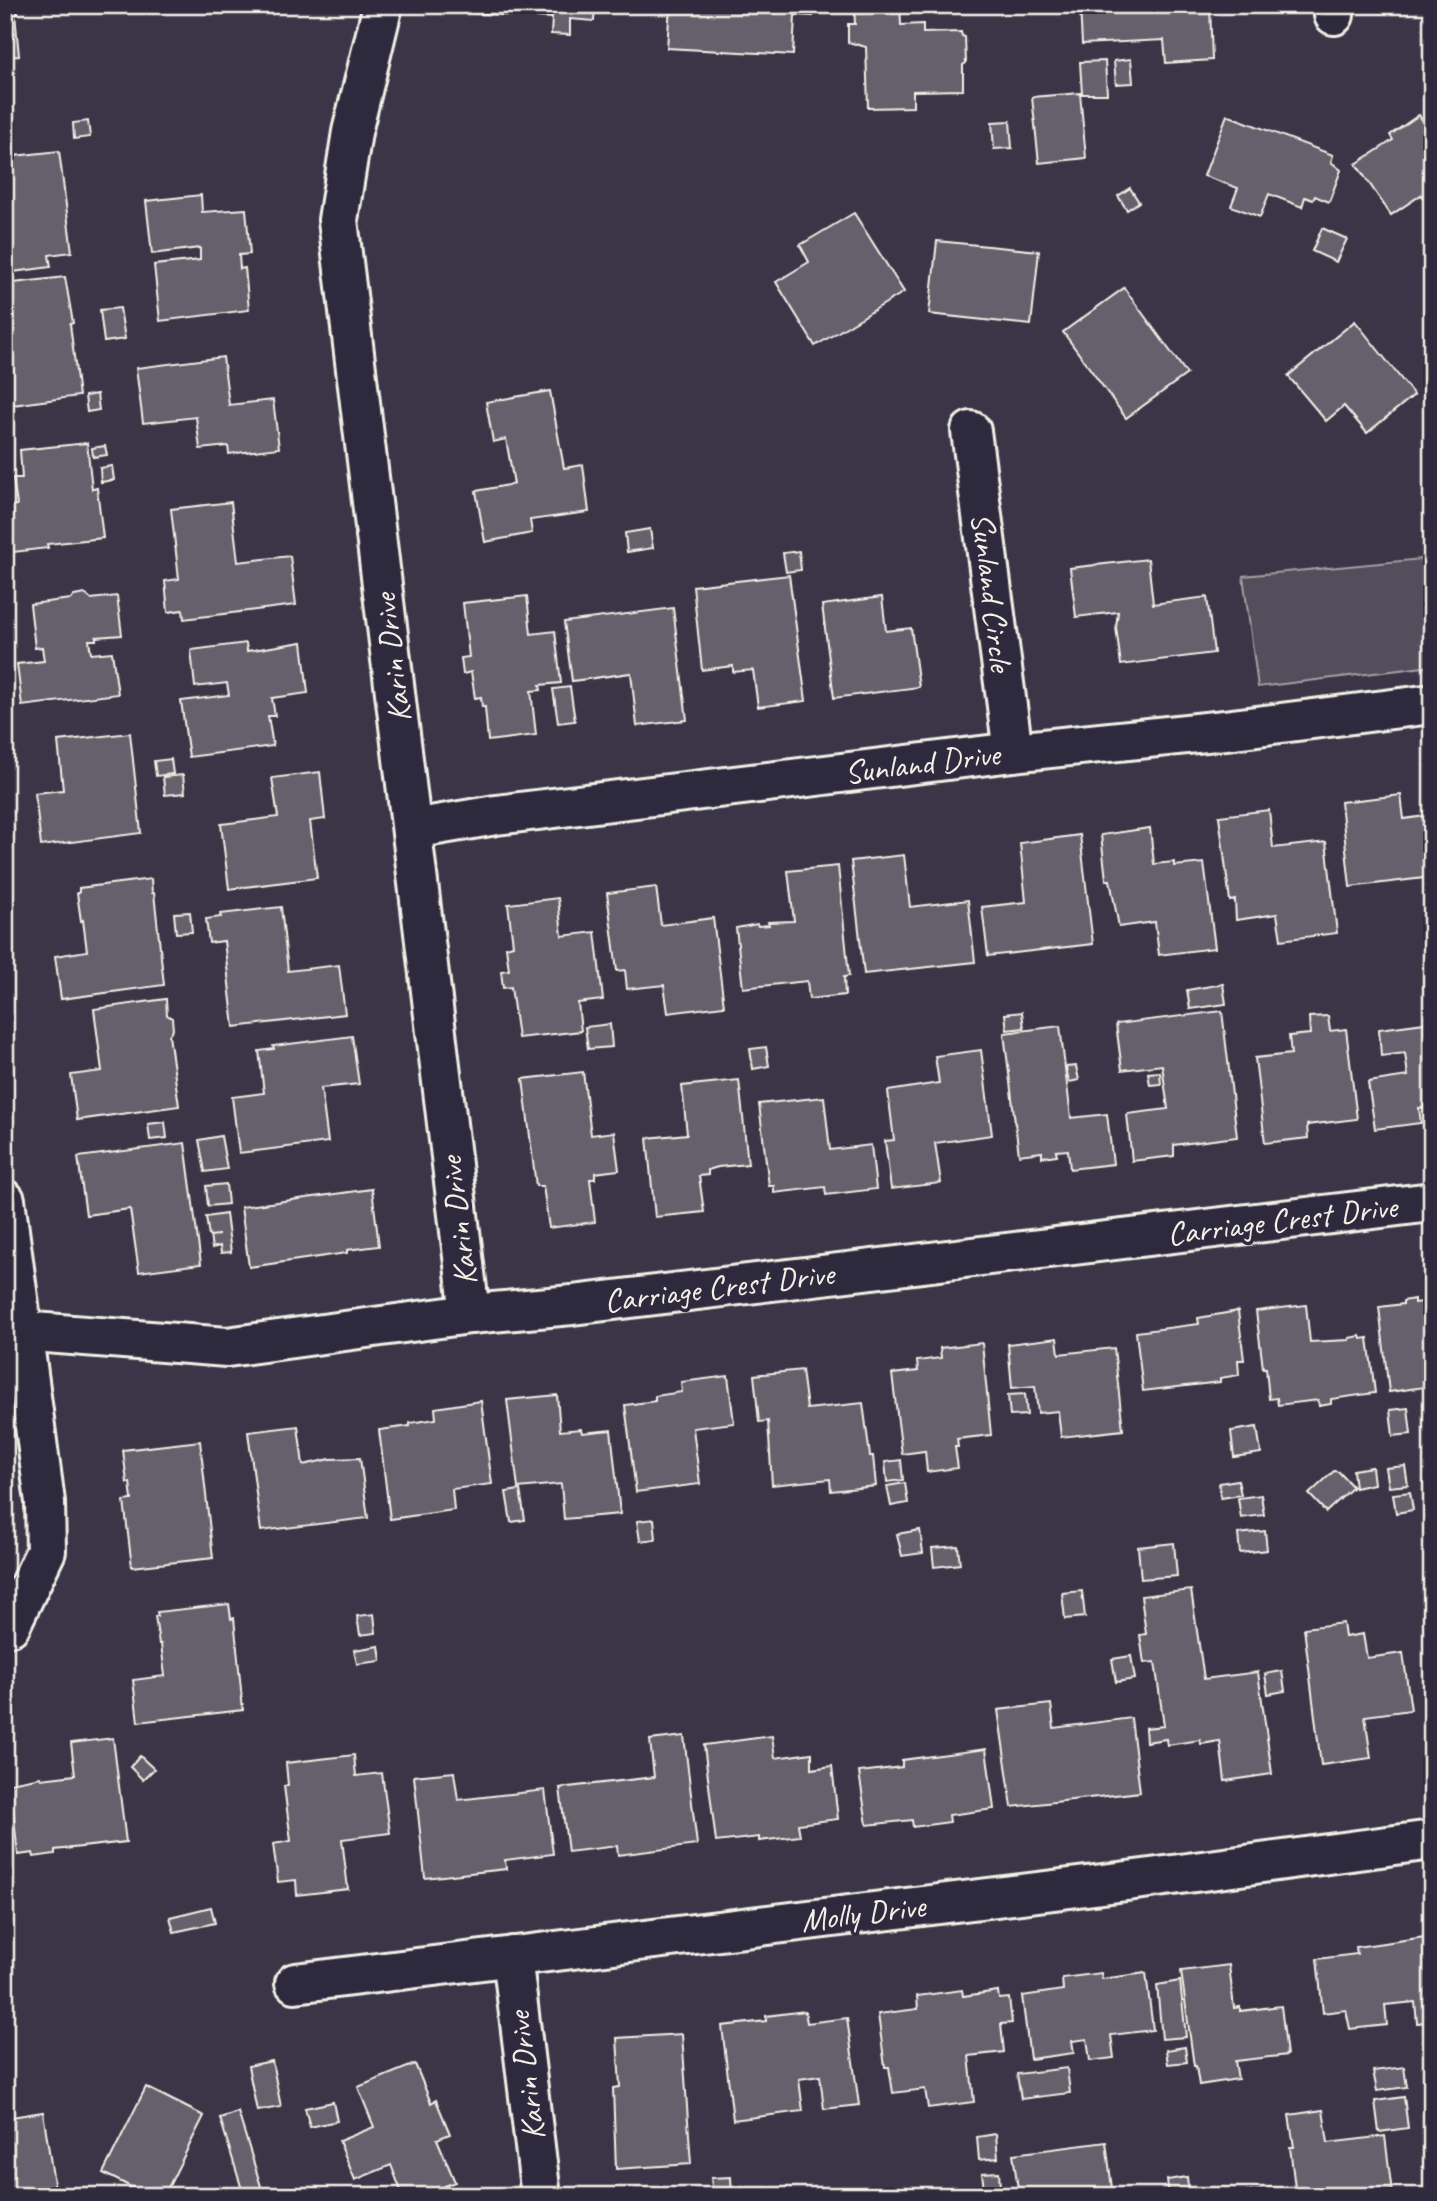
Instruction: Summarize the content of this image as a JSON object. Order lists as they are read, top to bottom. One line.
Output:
{"streets":{"street":["Sunland Circle","Karin Drive","Sunland Drive","Carriage Crest Drive","Molly Drive"]},"crossings":[["Sunland Circle","Sunland Drive"],["Karin Drive","Sunland Drive"],["Karin Drive","Carriage Crest Drive"],["Karin Drive","Molly Drive"]]}
